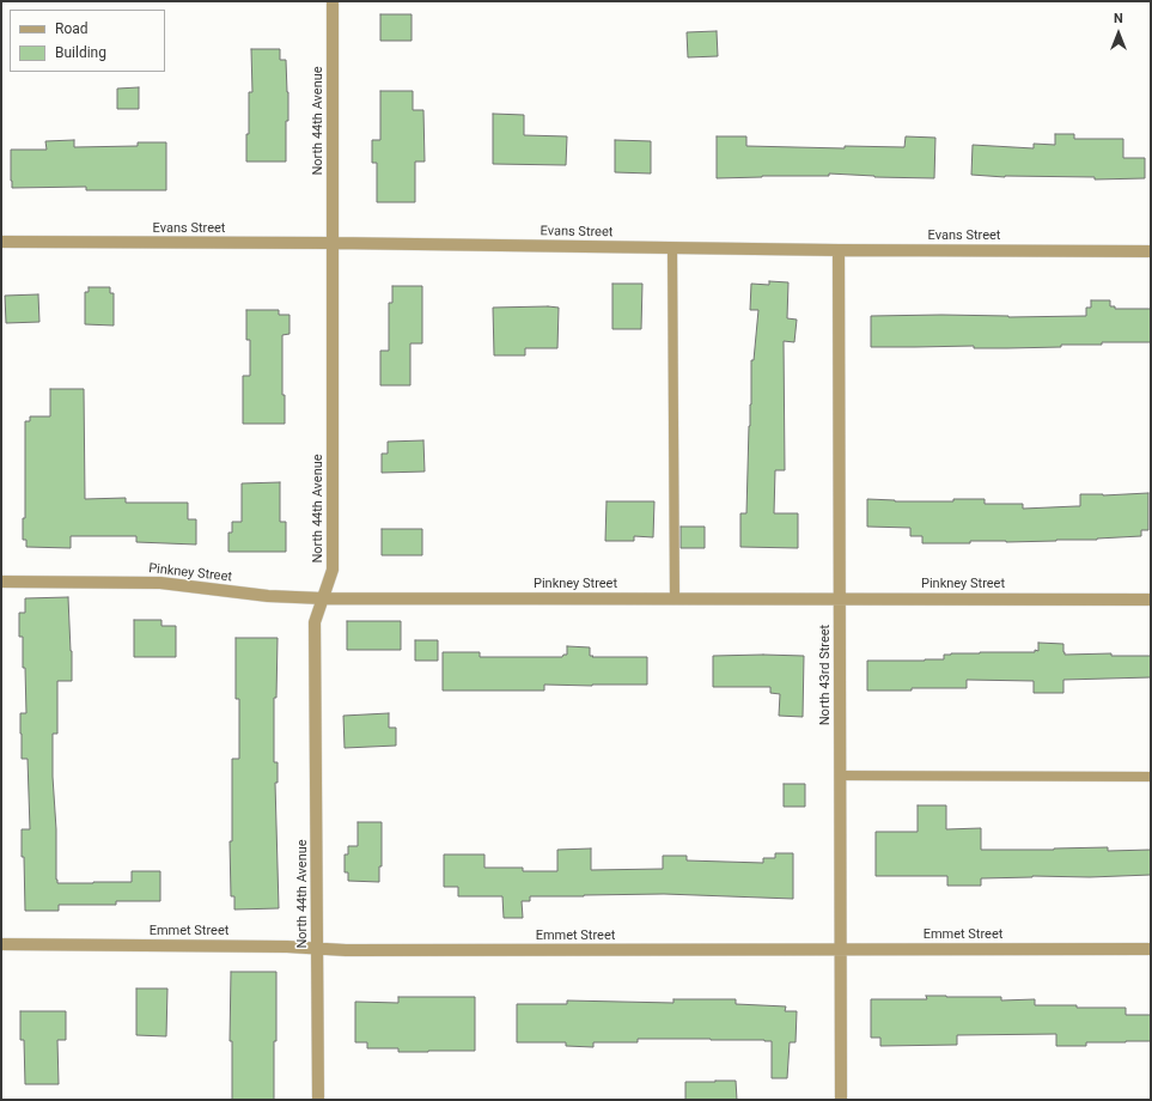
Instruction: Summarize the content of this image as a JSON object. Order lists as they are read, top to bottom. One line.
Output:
{"streets":{"street":["North 44th Avenue","Evans Street","Pinkney Street","North 43rd Street","Emmet Street"]},"crossings":[["North 44th Avenue","Evans Street"],["North 44th Avenue","Pinkney Street"],["North 44th Avenue","Emmet Street"],["Evans Street","North 43rd Street"],["Pinkney Street","North 43rd Street"],["North 43rd Street","Emmet Street"]],"legend":["Road","Building"],"north":"top"}
